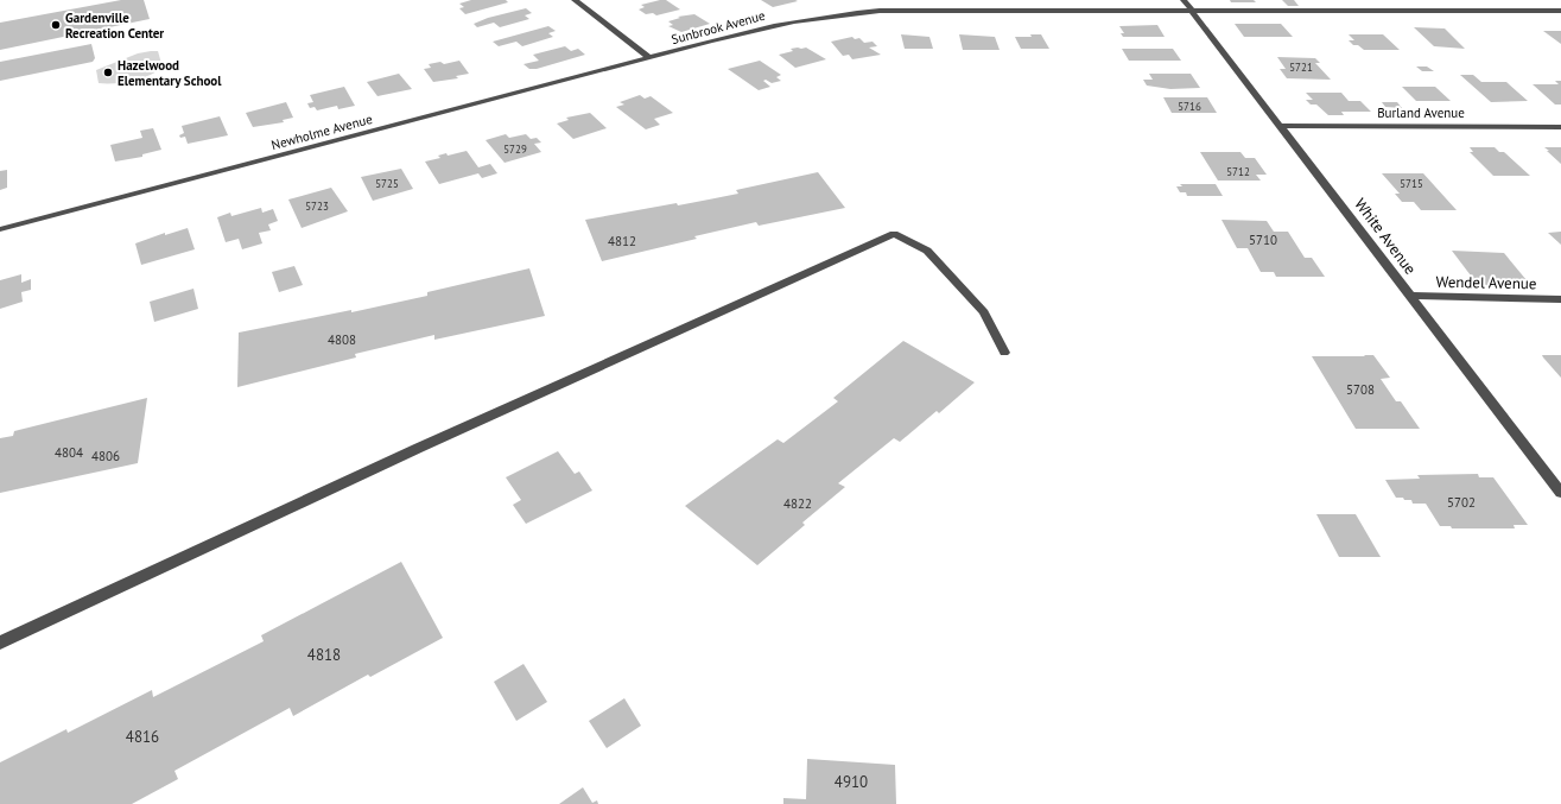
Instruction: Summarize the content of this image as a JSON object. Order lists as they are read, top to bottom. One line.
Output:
{"streets":{"street":["Sunbrook Avenue","Burland Avenue","Newholme Avenue","White Avenue","Wendel Avenue"]},"crossings":[["Sunbrook Avenue","Newholme Avenue"],["Sunbrook Avenue","White Avenue"],["Burland Avenue","White Avenue"],["White Avenue","Wendel Avenue"]],"places":["Gardenville Recreation Center","Hazelwood Elementary School"],"house_numbers":["5721","5716","5729","5712","5725","5715","5723","5710","4812","4808","5708","4804","4806","5702","4822","4818","4816","4910"]}
